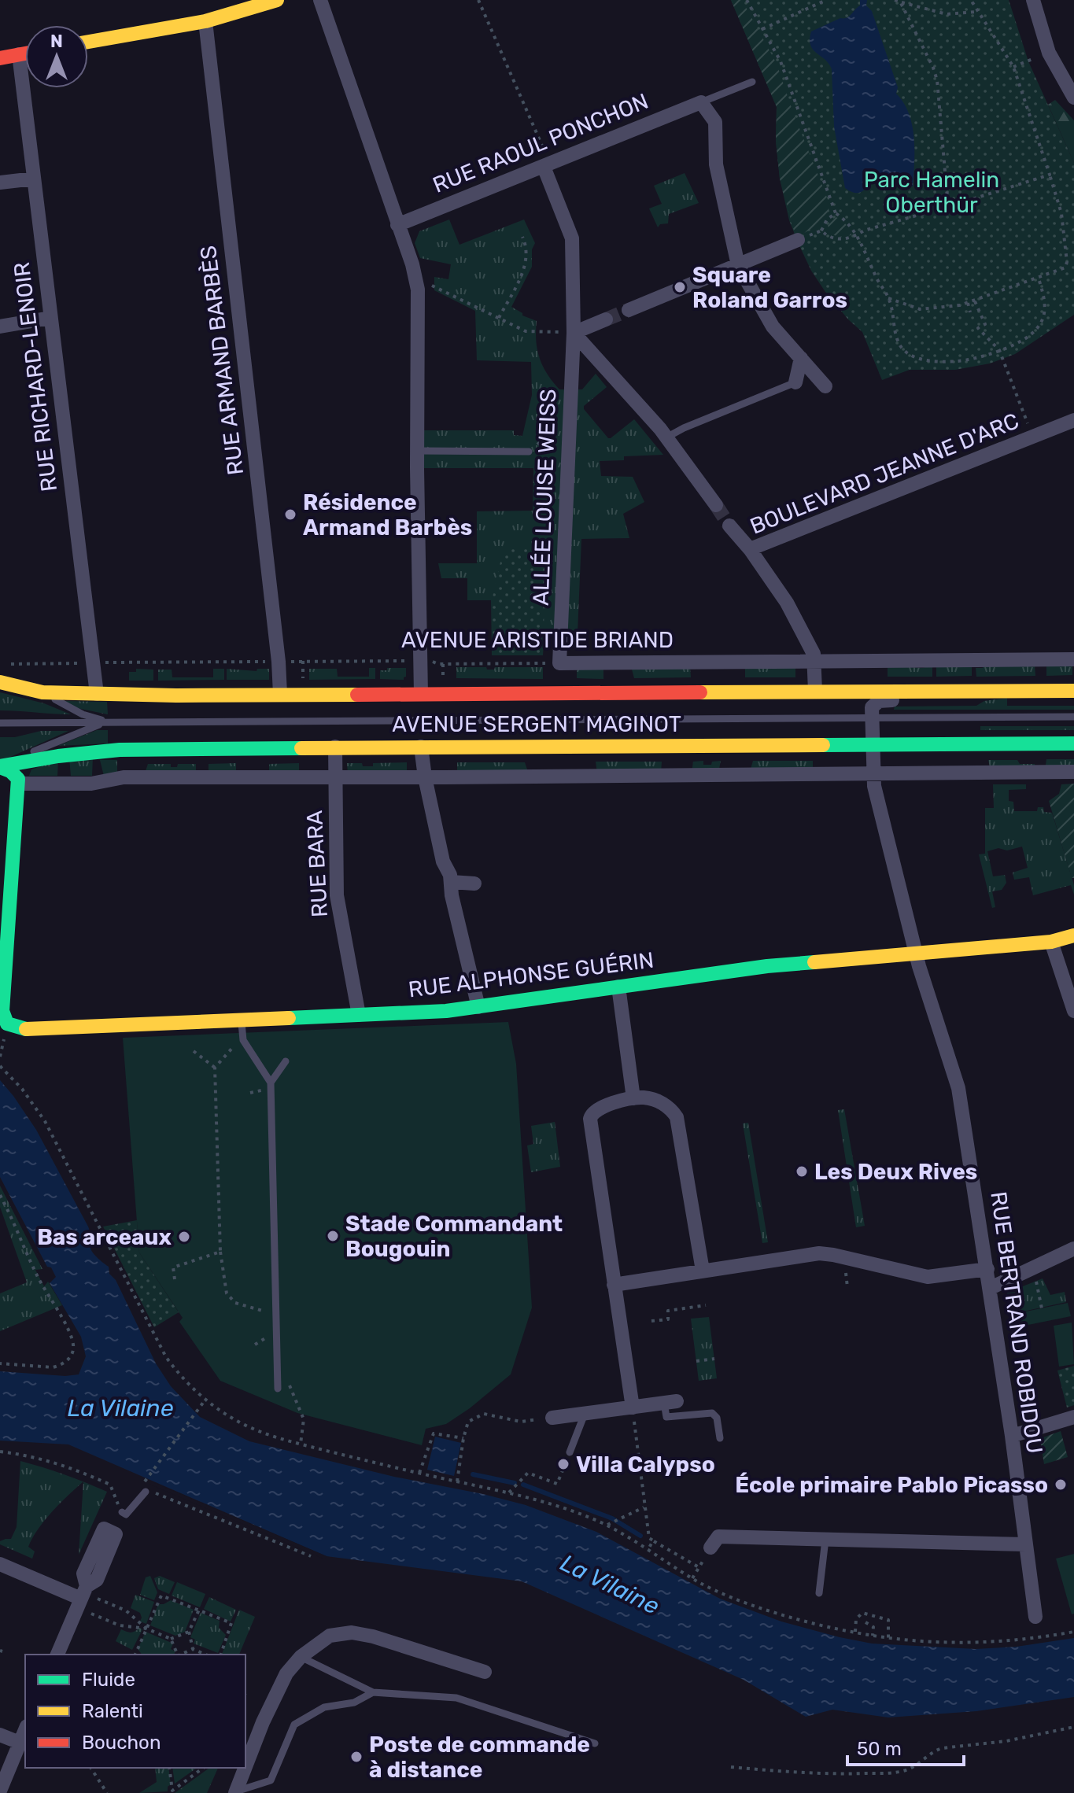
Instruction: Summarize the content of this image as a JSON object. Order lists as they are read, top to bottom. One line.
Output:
{"streets":{"main road":["AVENUE SERGENT MAGINOT","RUE ALPHONSE GUÉRIN"],"street":["RUE RAOUL PONCHON","RUE ARMAND BARBÈS","RUE RICHARD-LENOIR","BOULEVARD JEANNE D'ARC","ALLÉE LOUISE WEISS","AVENUE ARISTIDE BRIAND","RUE BARA","RUE BERTRAND ROBIDOU"]},"crossings":[["RUE RAOUL PONCHON","ALLÉE LOUISE WEISS"],["RUE ARMAND BARBÈS","AVENUE ARISTIDE BRIAND"],["RUE RICHARD-LENOIR","AVENUE ARISTIDE BRIAND"],["BOULEVARD JEANNE D'ARC","AVENUE ARISTIDE BRIAND"],["ALLÉE LOUISE WEISS","AVENUE ARISTIDE BRIAND"],["AVENUE SERGENT MAGINOT","RUE BARA"],["AVENUE SERGENT MAGINOT","RUE BERTRAND ROBIDOU"],["RUE BARA","RUE ALPHONSE GUÉRIN"],["RUE ALPHONSE GUÉRIN","RUE BERTRAND ROBIDOU"]],"water":["La Vilaine"],"parks":["Parc Hamelin Oberthür"],"places":["Square Roland Garros","Résidence Armand Barbès","Les Deux Rives","Stade Commandant Bougouin","Bas arceaux","Villa Calypso","École primaire Pablo Picasso","Poste de commande à distance"],"legend":["Fluide","Ralenti","Bouchon"],"scale_bar":"50 m","north":"top"}
